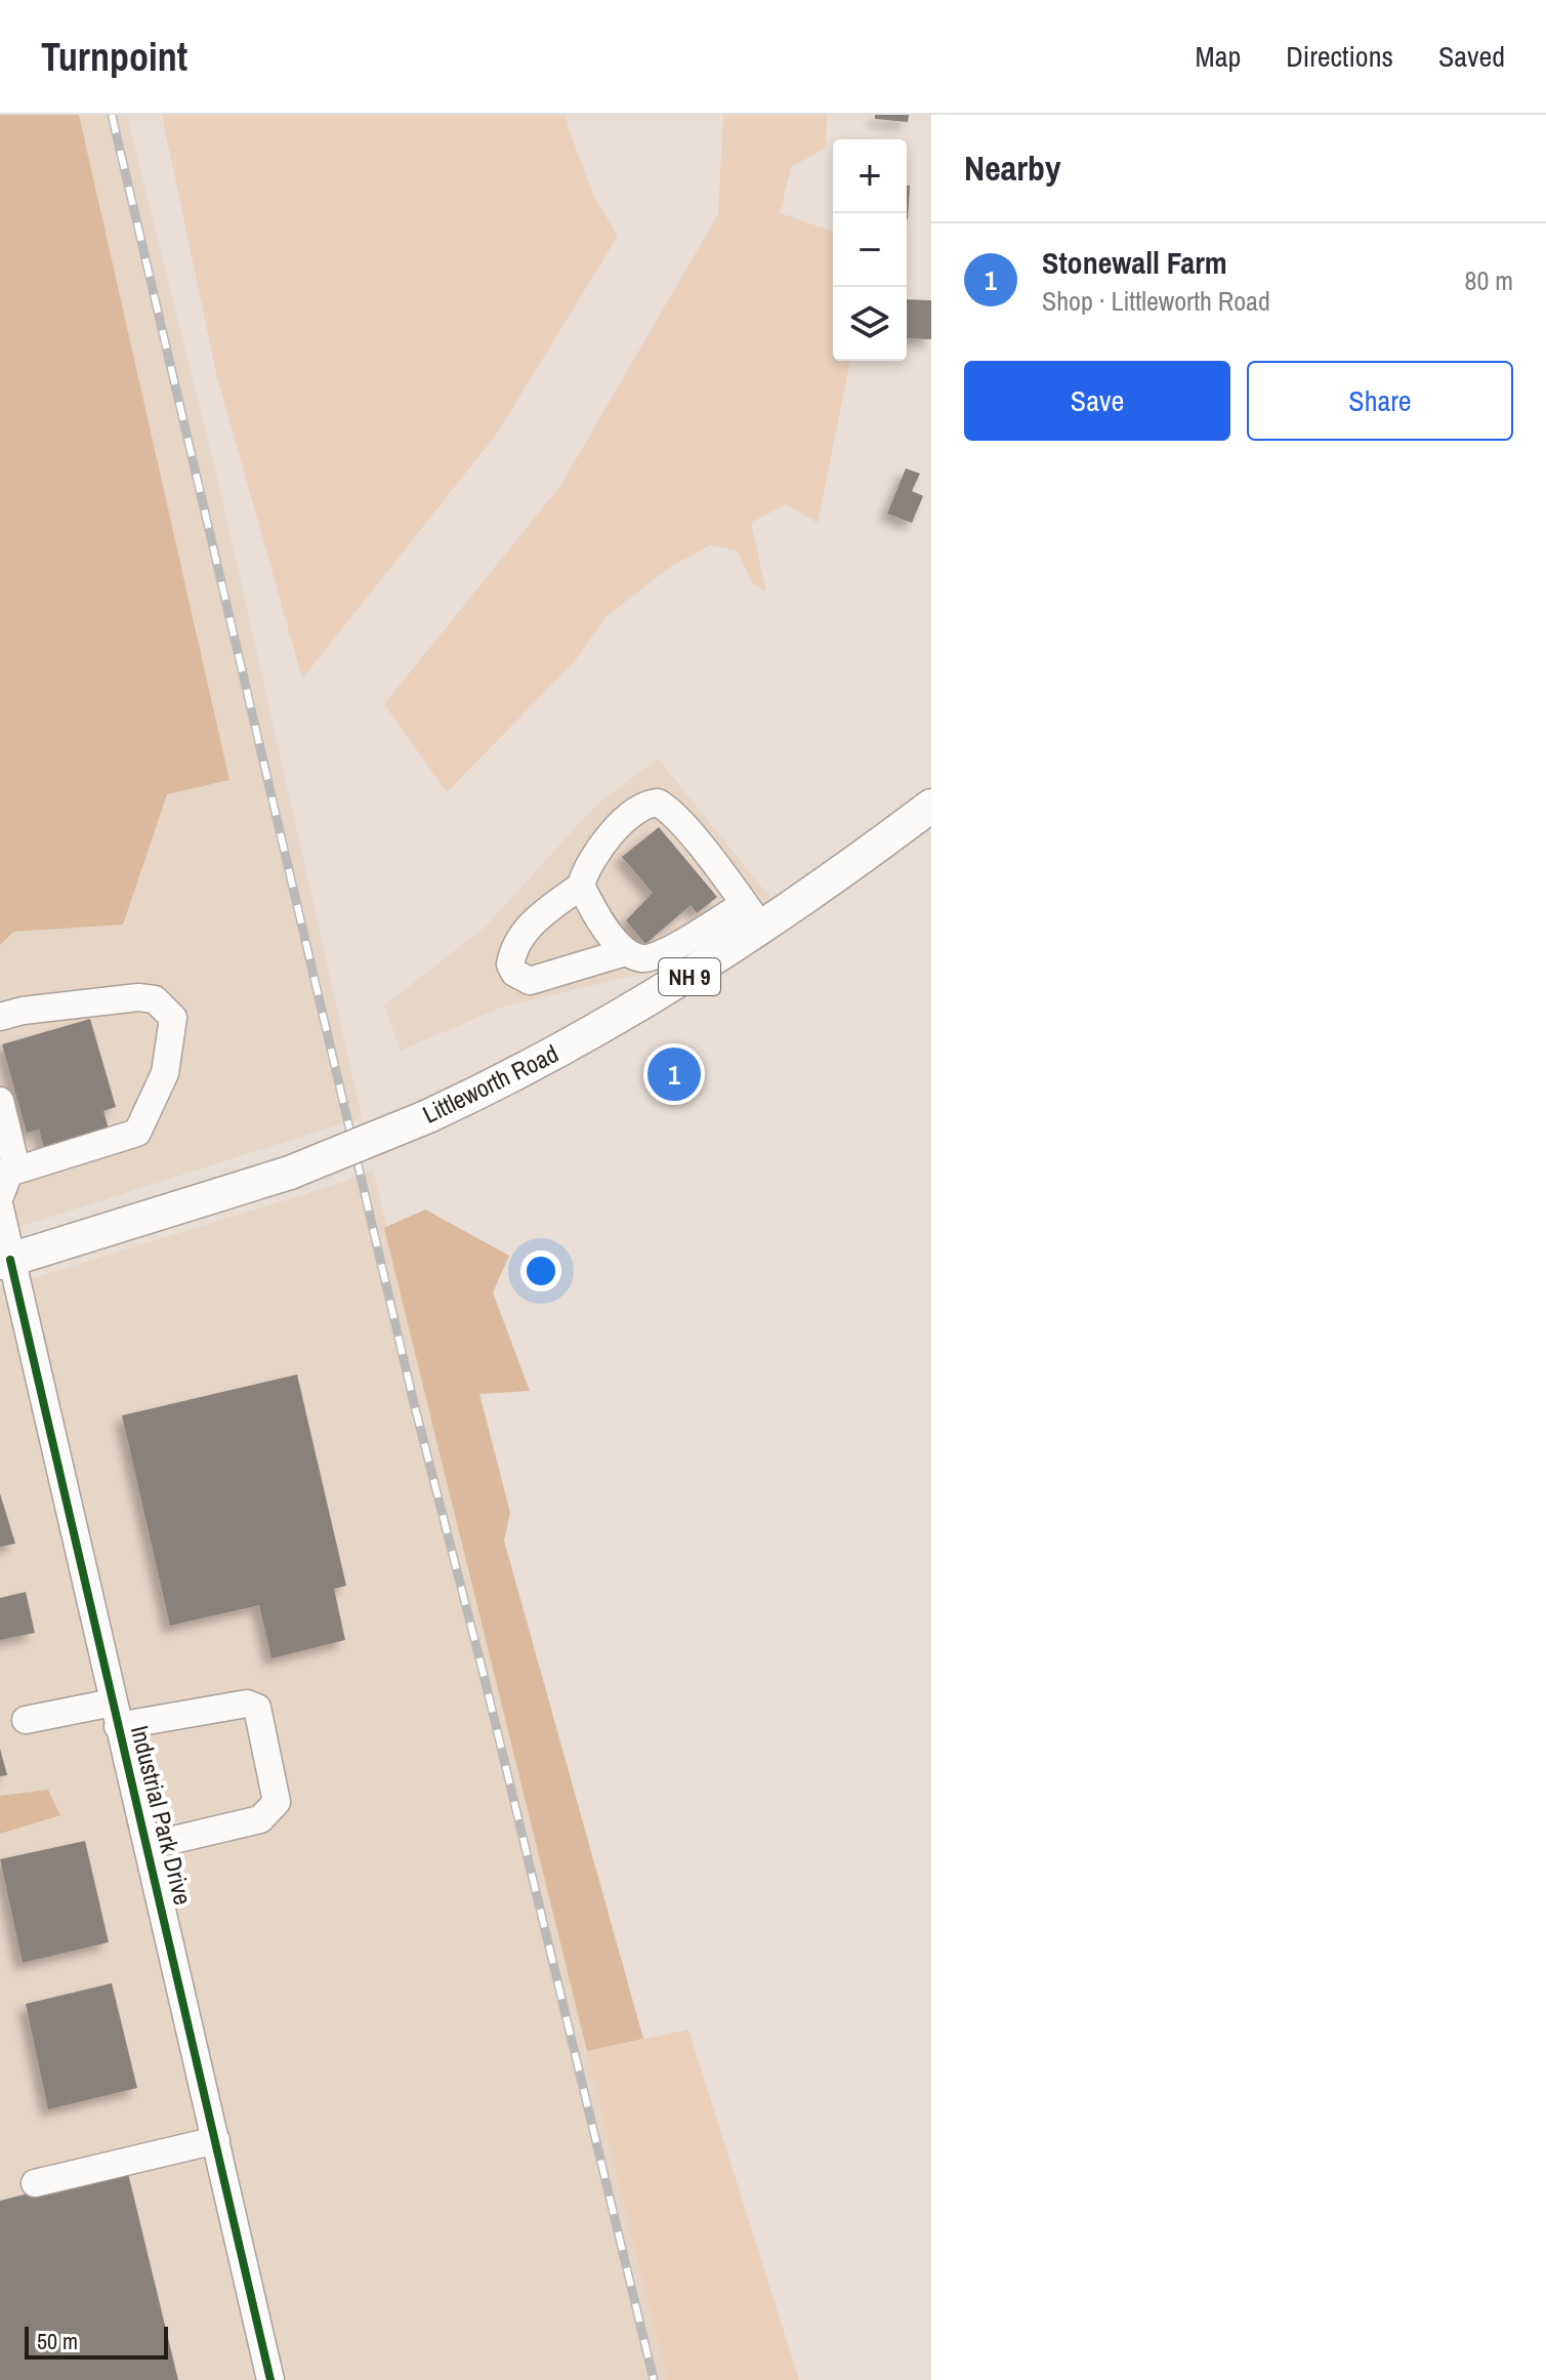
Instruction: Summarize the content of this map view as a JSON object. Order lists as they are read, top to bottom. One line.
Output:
{"streets":{"main road":["NH 9","Littleworth Road"],"street":["Industrial Park Drive"]},"crossings":[["Littleworth Road","Industrial Park Drive"]],"scale_bar":"50 m","page":{"header":"Turnpoint","nav":["Map","Directions","Saved"],"heading":"Nearby","map_buttons":["+","−"],"list":[{"mark":"1","name":"Stonewall Farm","note":"Shop · Littleworth Road","value":"80 m"}],"buttons":["Save","Share"],"pins":"1","scale":"50 m"}}
